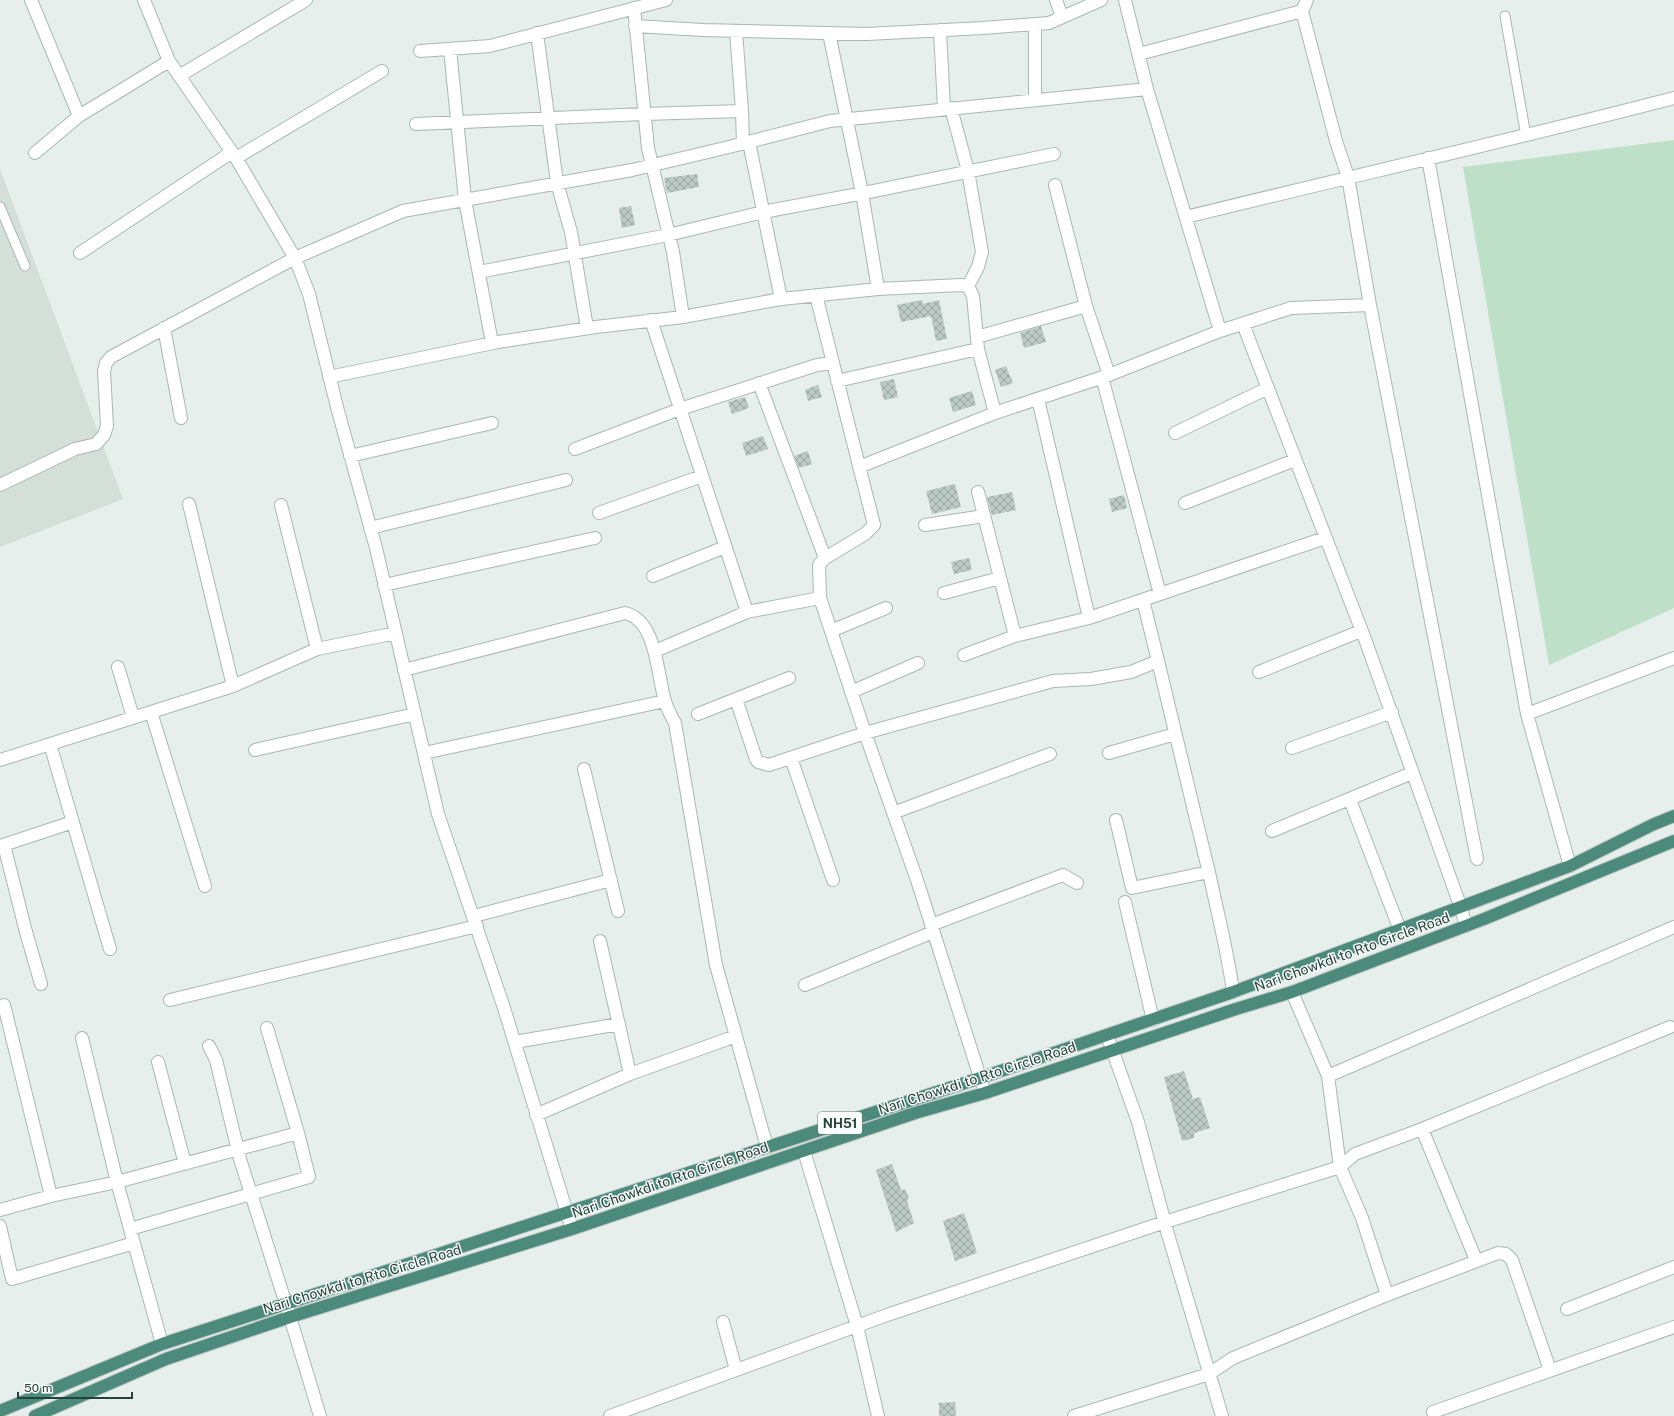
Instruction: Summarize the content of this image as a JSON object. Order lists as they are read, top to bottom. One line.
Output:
{"streets":{"highway":["Nari Chowkdi to Rto Circle Road","NH51"]},"scale_bar":"50 m"}
